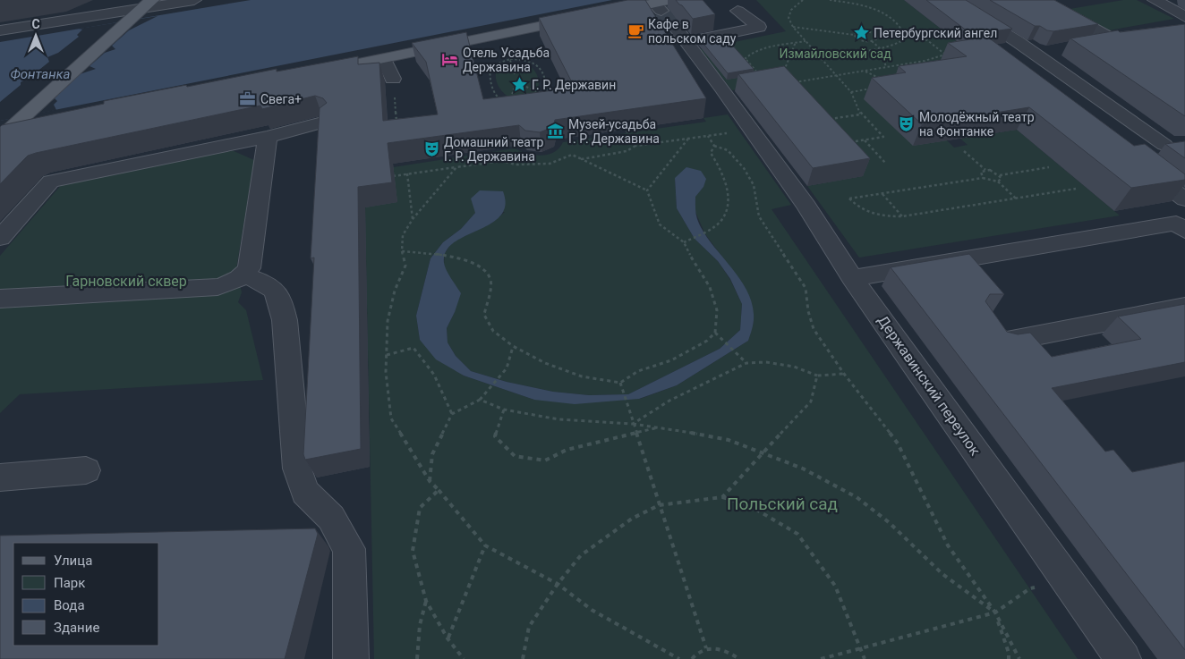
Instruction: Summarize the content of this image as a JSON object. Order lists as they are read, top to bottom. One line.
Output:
{"streets":{"street":["Державинский переулок"]},"water":["Фонтанка"],"parks":["Измайловский сад","Гарновский сквер","Польский сад"],"places":{"cafe":["Кафе в польском саду"],"place":["Петербургский ангел","Г. Р. Державин"],"hotel":["Отель Усадьба Державина"],"office":["Свега+"],"theatre":["Молодёжный театр на Фонтанке","Домашний театр Г. Р. Державина"],"museum":["Музей-усадьба Г. Р. Державина"]},"legend":["Улица","Парк","Вода","Здание"],"north":"top"}
